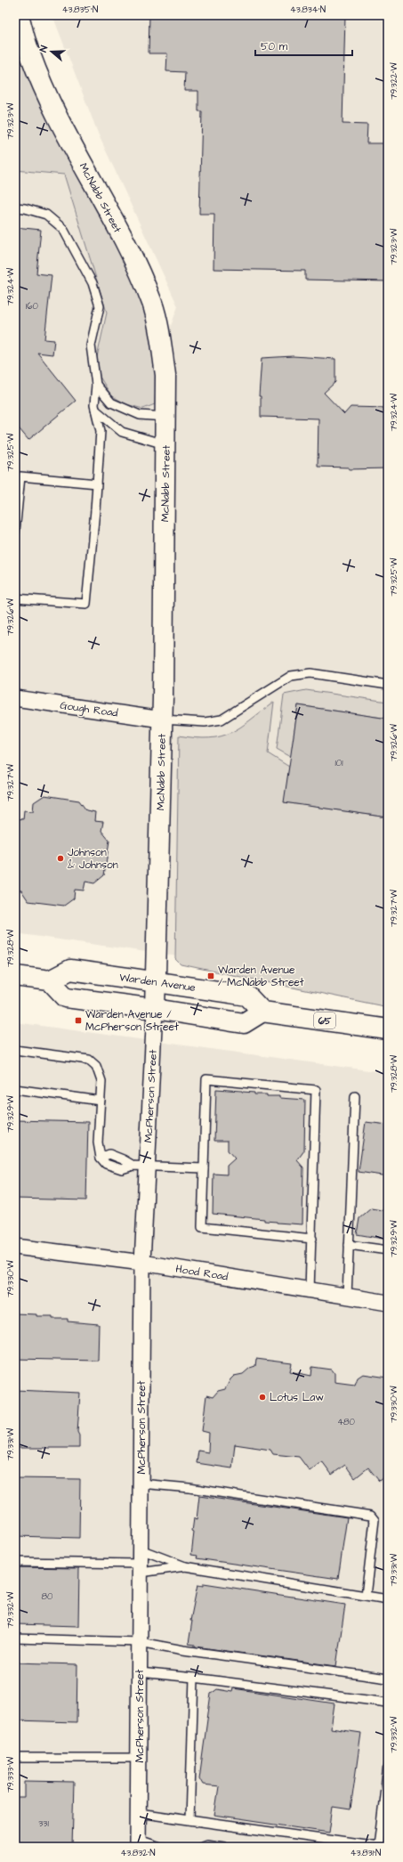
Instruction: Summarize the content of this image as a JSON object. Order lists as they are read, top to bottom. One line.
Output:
{"streets":{"street":["McNabb Street","Gough Road","Warden Avenue","65","McPherson Street","Hood Road"]},"crossings":[["McNabb Street","Gough Road"],["McNabb Street","Warden Avenue"],["McNabb Street","McPherson Street"],["Warden Avenue","65"],["McPherson Street","Hood Road"]],"places":{"other":["Johnson & Johnson","Lotus Law"],"transit":["Warden Avenue / McNabb Street","Warden Avenue / McPherson Street"]},"house_numbers":["160","101","480","80","331"],"scale_bar":"50 m","north":"left","coordinates":["43.835°N","43.834°N","79.322°W","79.323°W","79.324°W","79.325°W","79.326°W","79.327°W","79.328°W","79.329°W","79.330°W","79.331°W","79.332°W","79.333°W","43.832°N","43.831°N"]}
